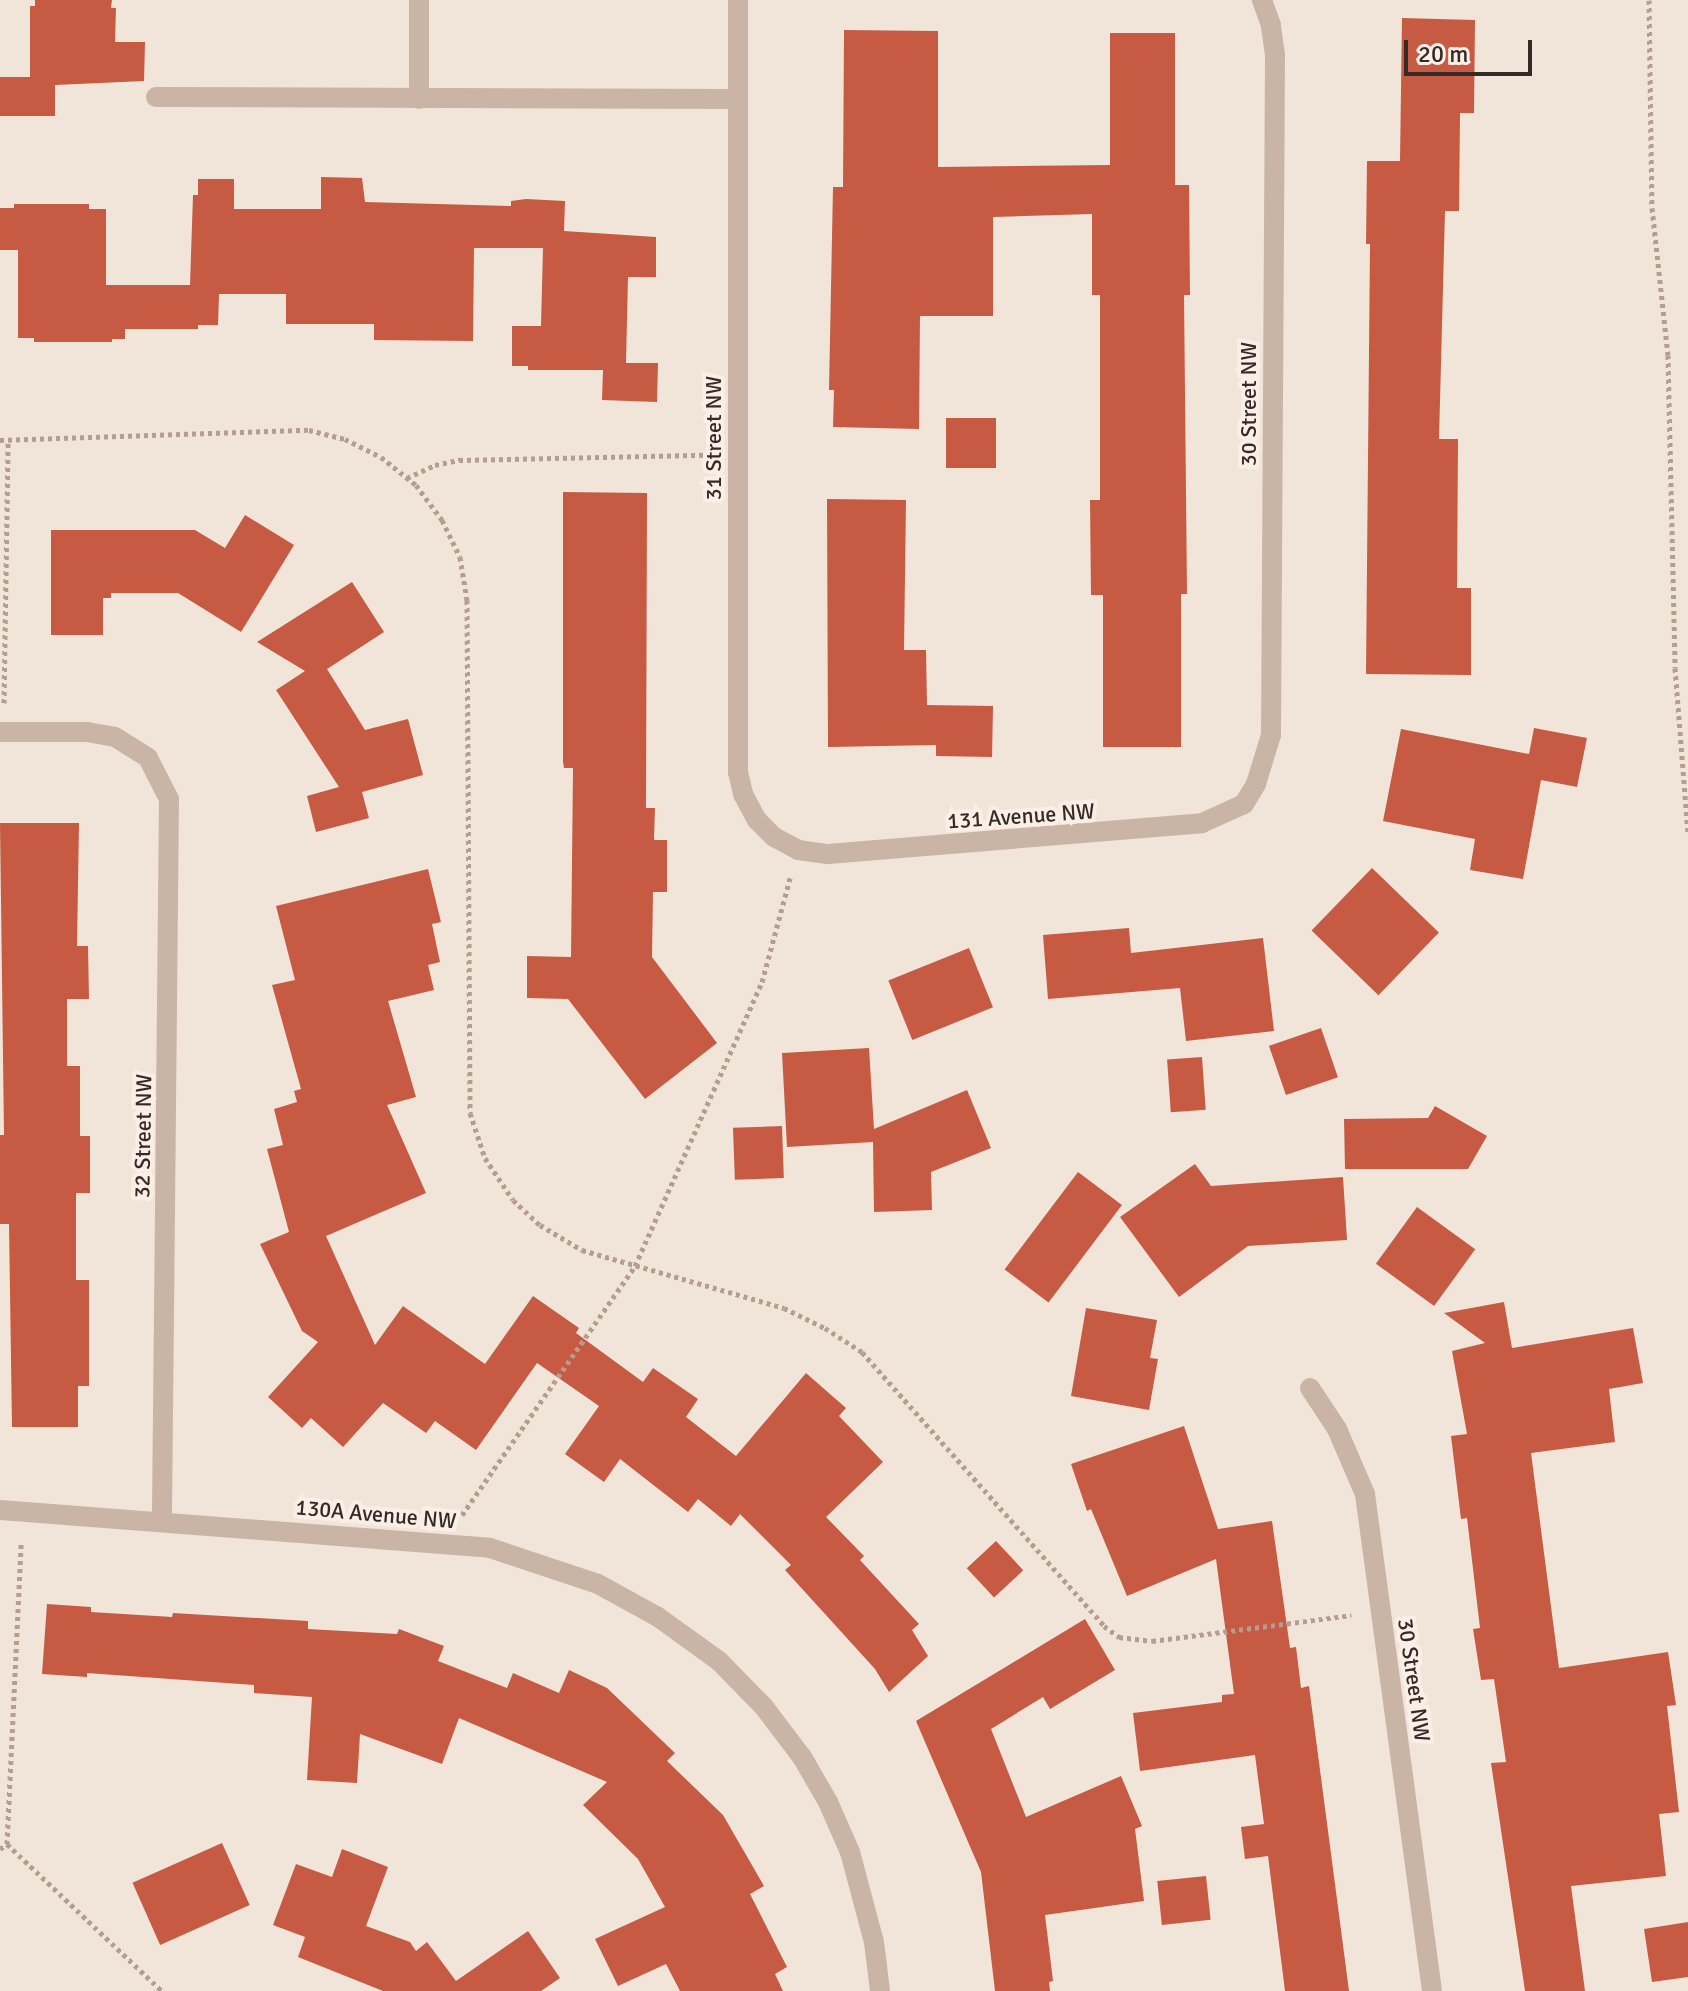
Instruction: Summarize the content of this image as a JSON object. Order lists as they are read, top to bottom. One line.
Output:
{"streets":{"street":["30 Street NW","31 Street NW","131 Avenue NW","32 Street NW","130A Avenue NW"]},"crossings":[["30 Street NW","131 Avenue NW"],["31 Street NW","131 Avenue NW"],["32 Street NW","130A Avenue NW"]],"scale_bar":"20 m"}
